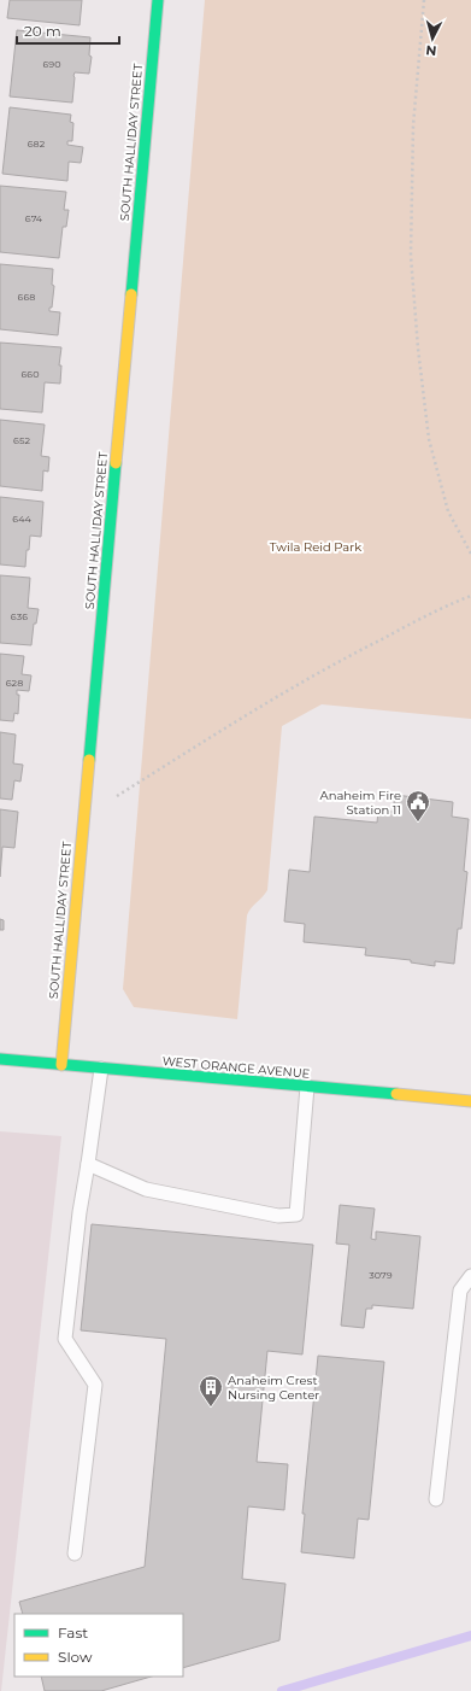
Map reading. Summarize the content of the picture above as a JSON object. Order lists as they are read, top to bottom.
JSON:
{
  "streets": {
    "street": ["SOUTH HALLIDAY STREET", "WEST ORANGE AVENUE"]
  },
  "crossings": [
    ["SOUTH HALLIDAY STREET", "WEST ORANGE AVENUE"]
  ],
  "parks": ["Twila Reid Park"],
  "places": {
    "public building": ["Anaheim Fire Station 11"],
    "building": ["Anaheim Crest Nursing Center"]
  },
  "house_numbers": [
    "690",
    "682",
    "674",
    "668",
    "660",
    "652",
    "644",
    "636",
    "628",
    "3079"
  ],
  "legend": ["Fast", "Slow"],
  "scale_bar": "20 m",
  "north": "bottom"
}
